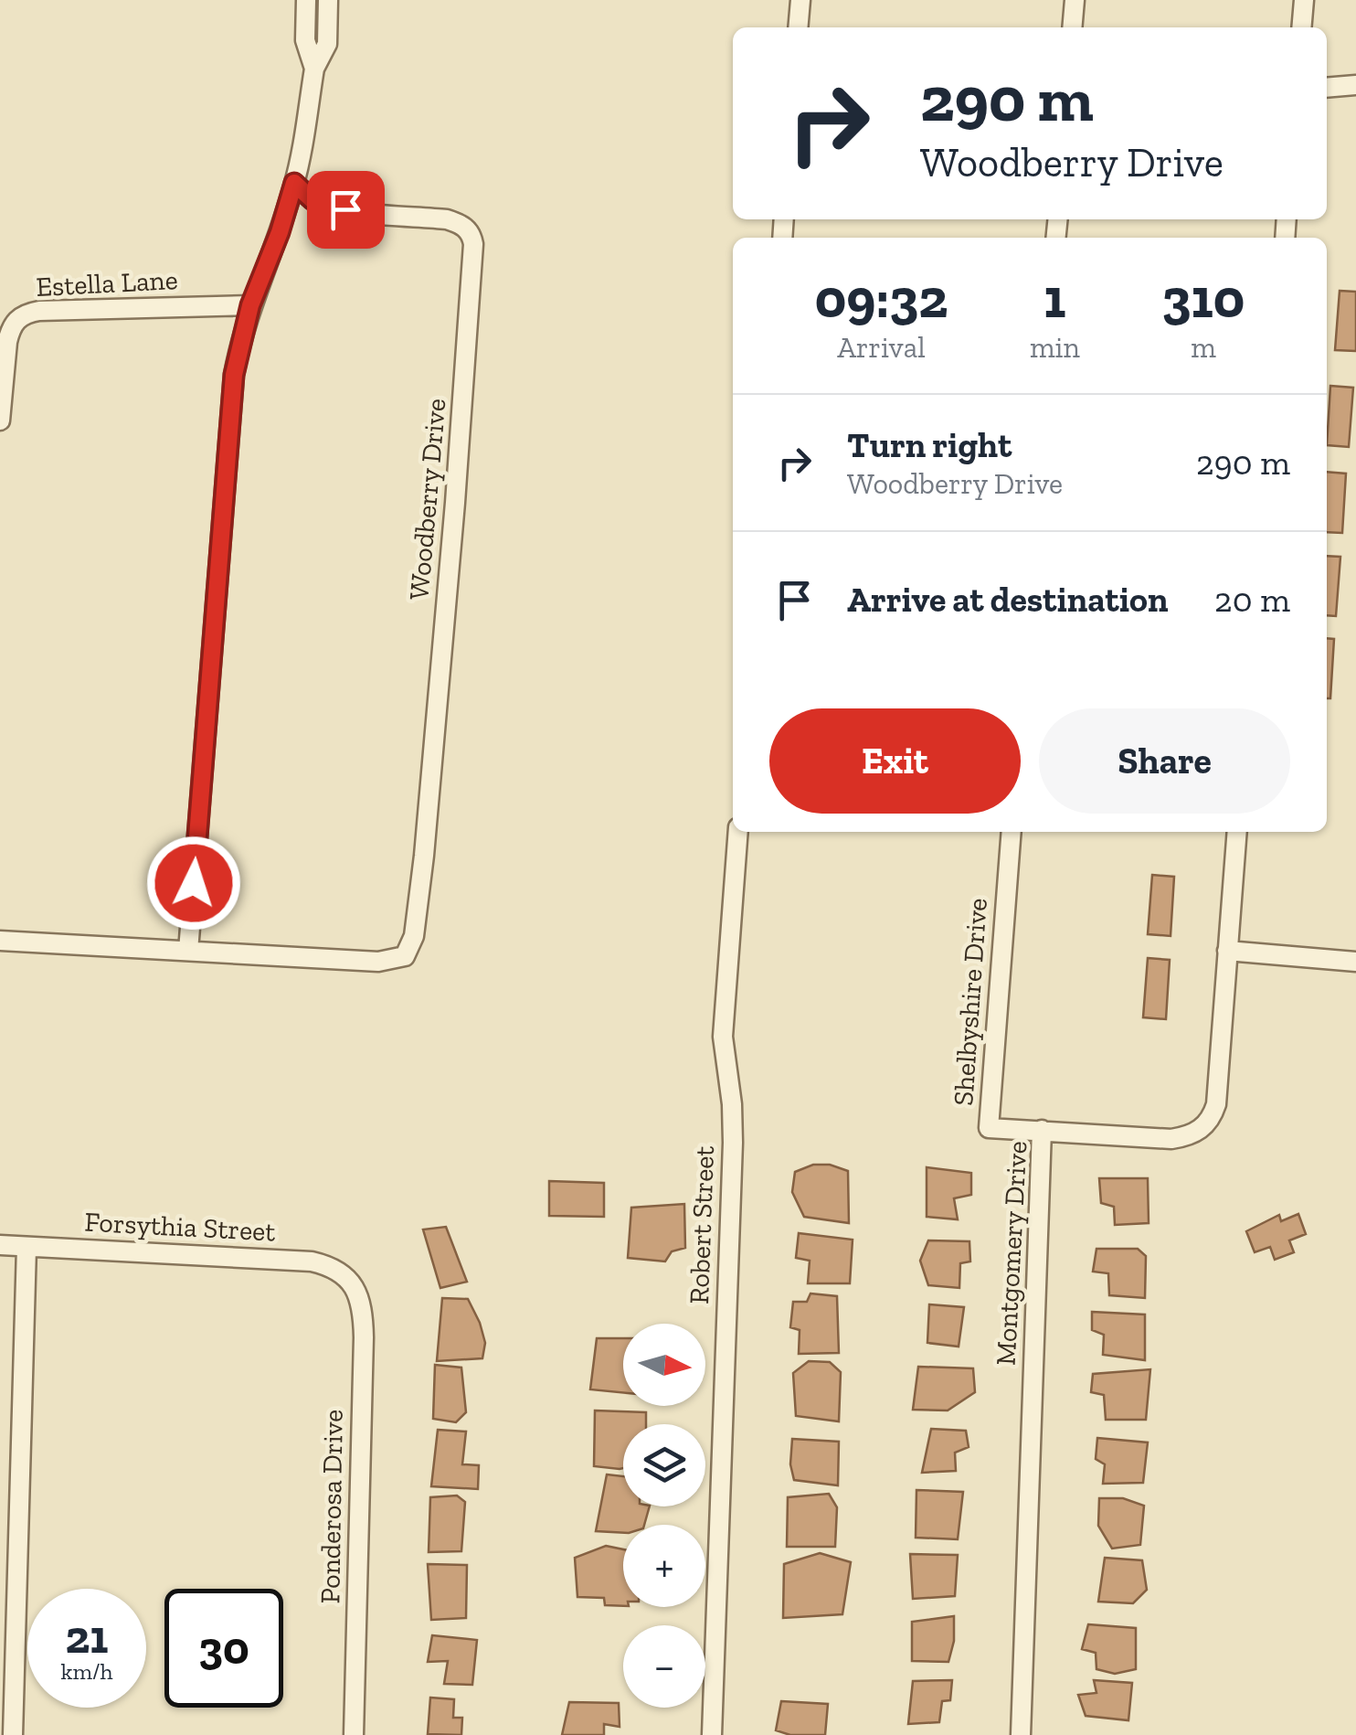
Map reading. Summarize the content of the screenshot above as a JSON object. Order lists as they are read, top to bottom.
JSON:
{
  "streets": {
    "street": [
      "Estella Lane",
      "Woodberry Drive",
      "Shelbyshire Drive",
      "Robert Street",
      "Forsythia Street",
      "Montgomery Drive",
      "Ponderosa Drive"
    ]
  },
  "crossings": [
    ["Shelbyshire Drive", "Montgomery Drive"],
    ["Forsythia Street", "Ponderosa Drive"]
  ],
  "north": "right",
  "page": {
    "turn": ["290 m", "Woodberry Drive"],
    "eta": [
      "09:32",
      "Arrival",
      "1",
      "min",
      "310",
      "m"
    ],
    "list": [
      {
        "name": "Turn right",
        "note": "Woodberry Drive",
        "value": "290 m"
      },
      {
        "name": "Arrive at destination",
        "value": "20 m"
      }
    ],
    "buttons": ["Exit", "Share"],
    "map_buttons": ["+", "−"],
    "speed": "21 km/h",
    "limit": "30"
  }
}
